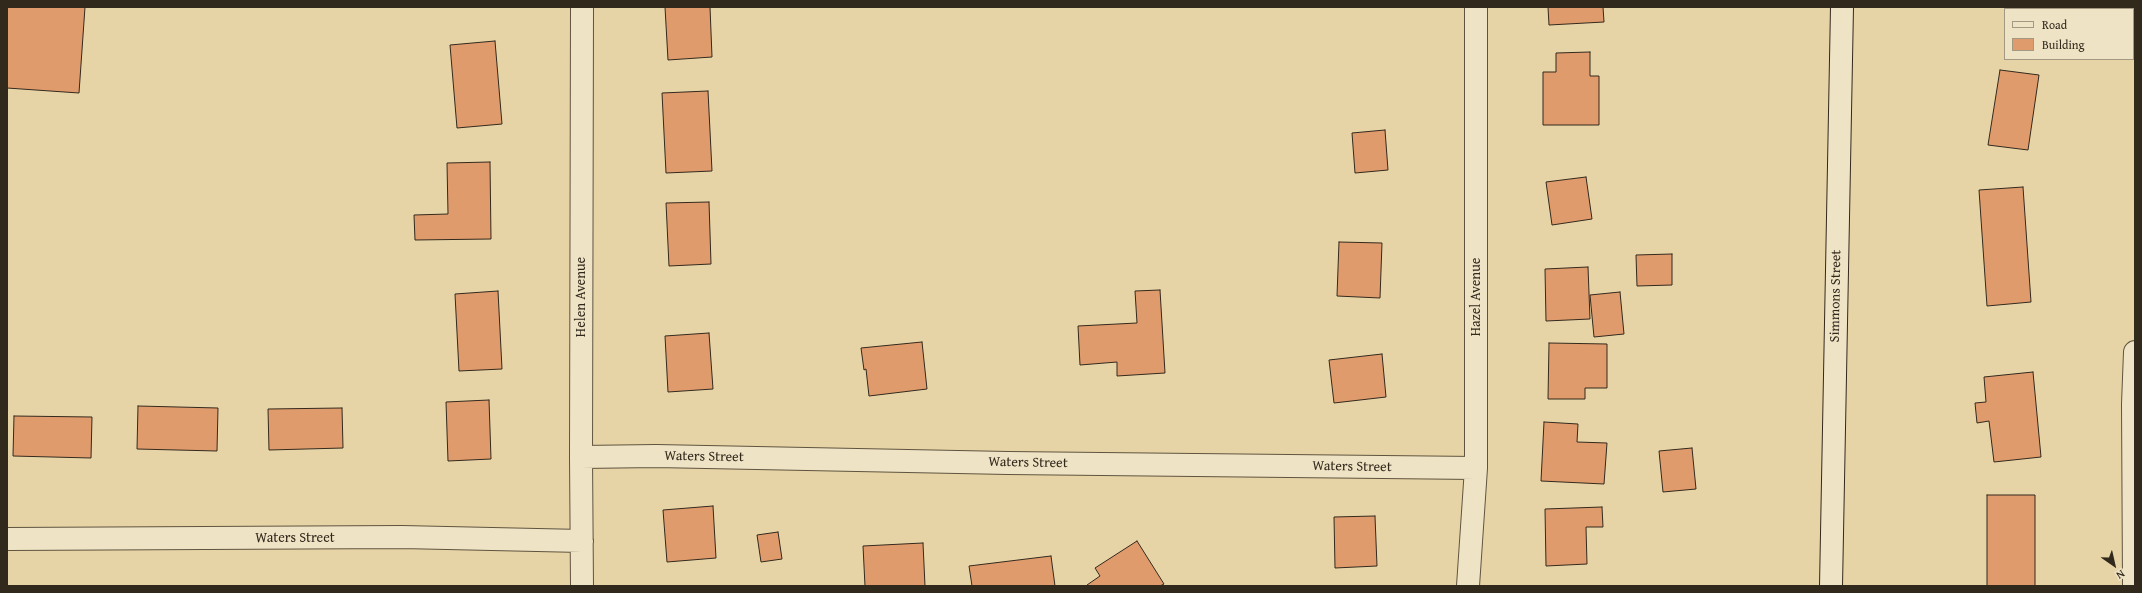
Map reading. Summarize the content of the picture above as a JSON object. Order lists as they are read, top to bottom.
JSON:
{
  "streets": {
    "street": [
      "Simmons Street",
      "Helen Avenue",
      "Hazel Avenue",
      "Waters Street"
    ]
  },
  "crossings": [
    ["Helen Avenue", "Waters Street"],
    ["Hazel Avenue", "Waters Street"]
  ],
  "legend": ["Road", "Building"],
  "north": "bottom right"
}
